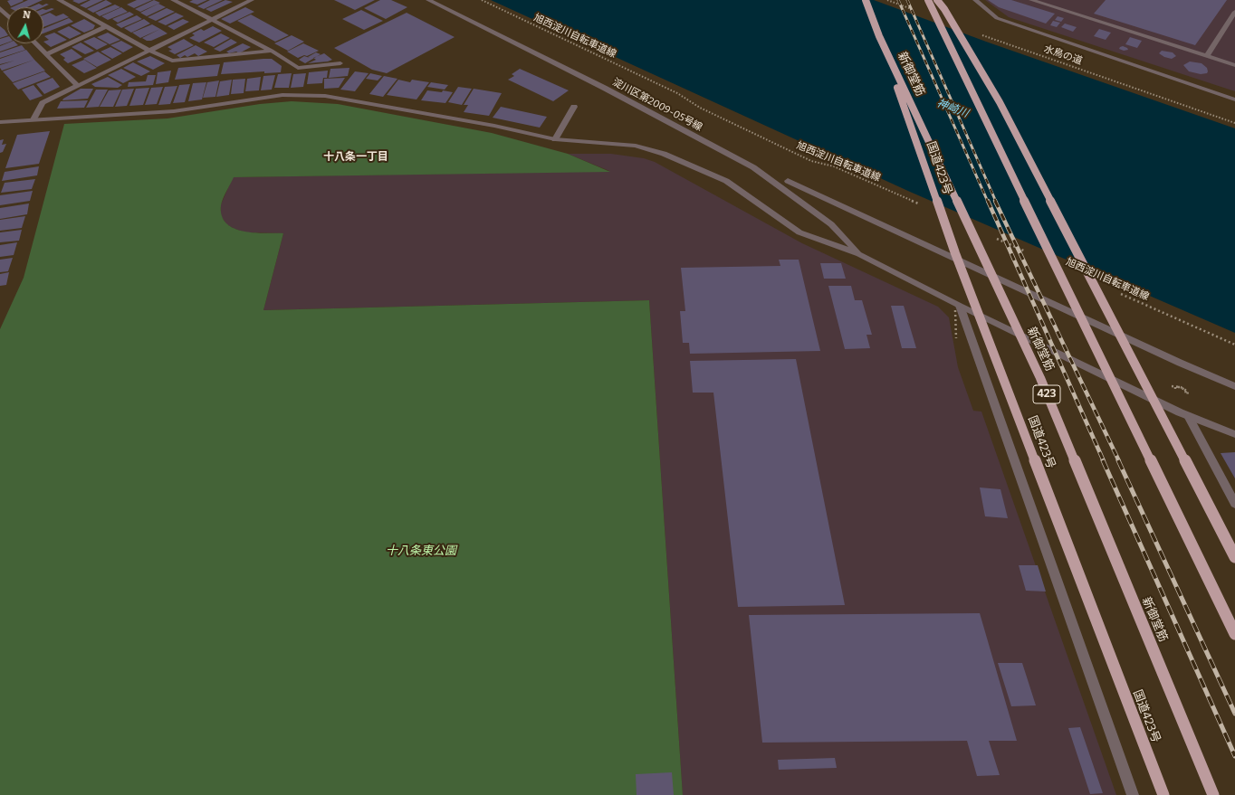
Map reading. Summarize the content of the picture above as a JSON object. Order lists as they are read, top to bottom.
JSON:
{
  "streets": {
    "highway": ["新御堂筋", "国道423号", "423"],
    "street": ["淀川区第2009-05号線"],
    "path": ["旭西淀川自転車道線", "水鳥の道"]
  },
  "crossings": [
    ["新御堂筋", "国道423号"]
  ],
  "districts": ["十八条一丁目"],
  "water": ["神崎川"],
  "parks": ["十八条東公園"],
  "north": "top"
}
